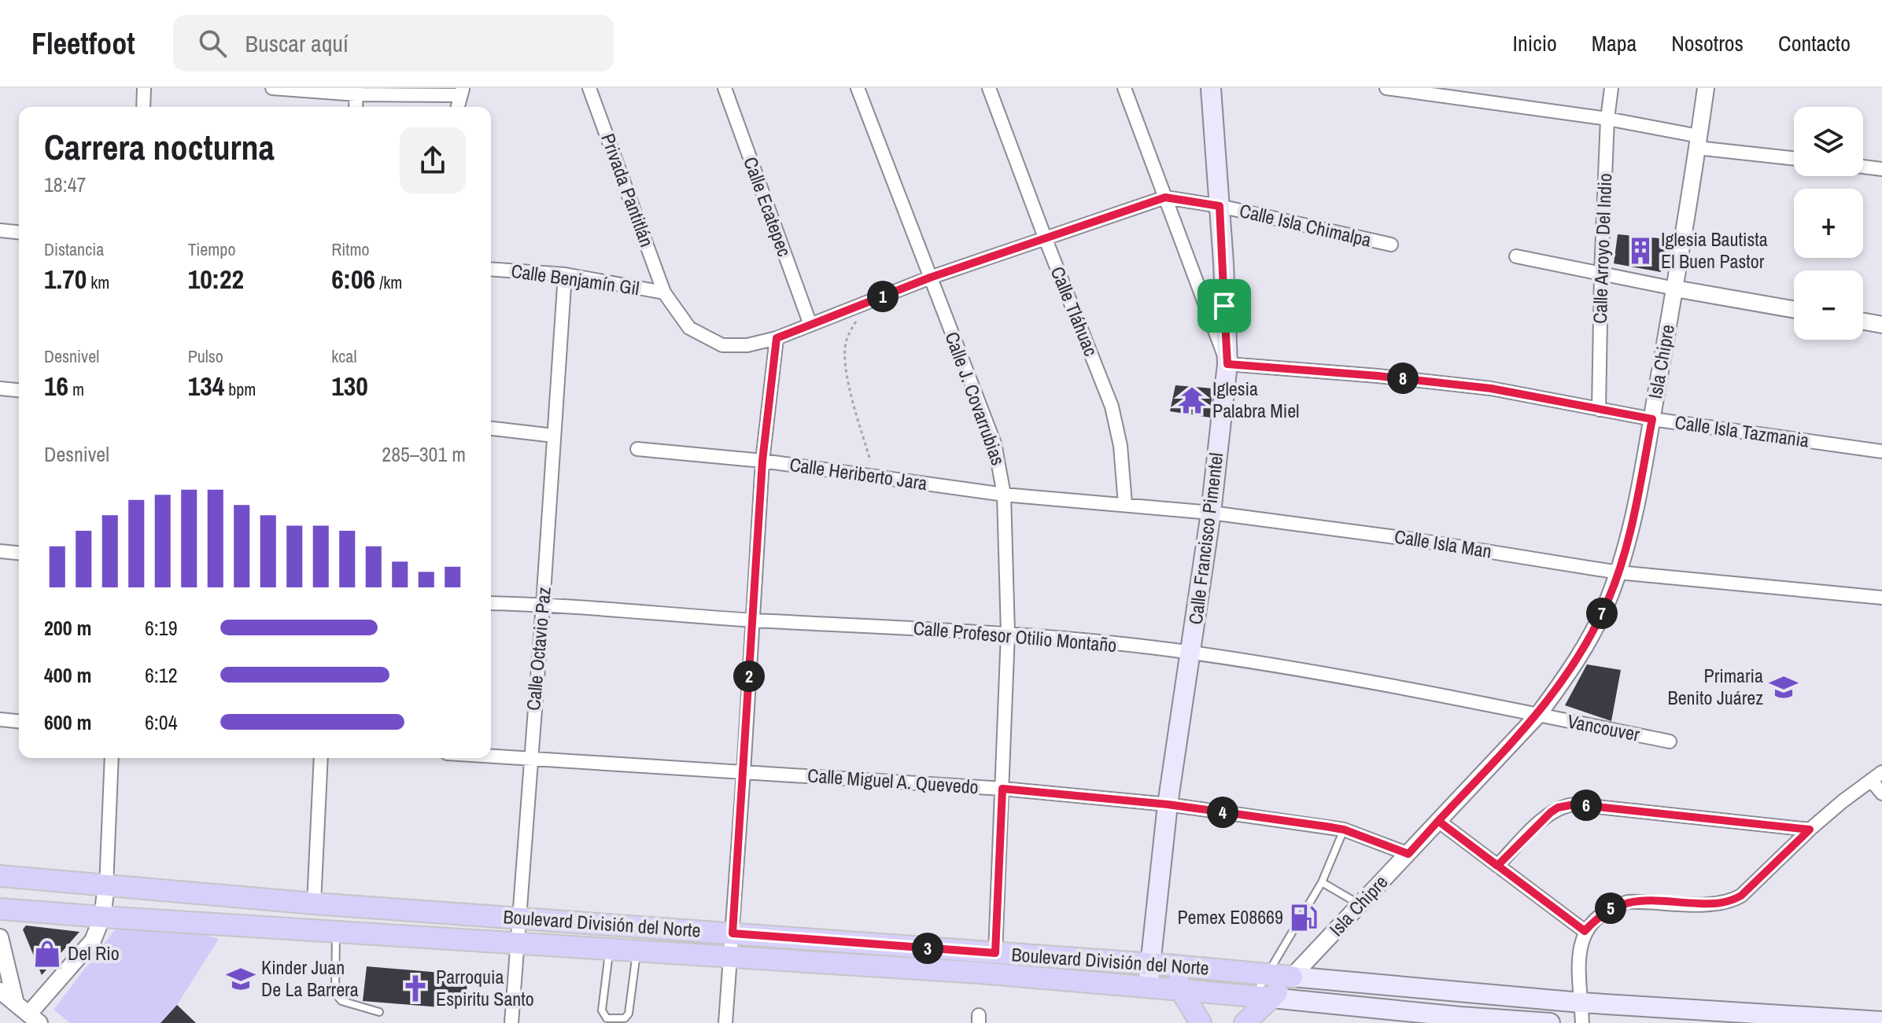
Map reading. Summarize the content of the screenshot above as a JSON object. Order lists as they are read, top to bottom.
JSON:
{
  "streets": {
    "main road": ["Isla Chipre", "Calle Francisco Pimentel", "Boulevard División del Norte"],
    "street": [
      "Privada Pantitlán",
      "Calle Ecatepec",
      "Calle Isla Chimalpa",
      "Calle Arroyo Del Indio",
      "Calle Benjamín Gil",
      "Calle Tláhuac",
      "Calle J. Covarrubias",
      "Calle Isla Tazmania",
      "Calle Heriberto Jara",
      "Calle Isla Man",
      "Calle Profesor Otilio Montaño",
      "Calle Octavio Paz",
      "Vancouver",
      "Calle Miguel A. Quevedo"
    ]
  },
  "crossings": [
    ["Privada Pantitlán", "Calle Isla Chimalpa"],
    ["Privada Pantitlán", "Calle Benjamín Gil"],
    ["Calle Ecatepec", "Calle Isla Chimalpa"],
    ["Calle Isla Chimalpa", "Calle Benjamín Gil"],
    ["Calle Isla Chimalpa", "Calle Tláhuac"],
    ["Calle Isla Chimalpa", "Calle J. Covarrubias"],
    ["Calle Isla Chimalpa", "Calle Francisco Pimentel"],
    ["Calle Arroyo Del Indio", "Calle Isla Tazmania"],
    ["Calle Benjamín Gil", "Calle Octavio Paz"],
    ["Calle Tláhuac", "Calle Isla Man"],
    ["Isla Chipre", "Calle Isla Tazmania"],
    ["Isla Chipre", "Calle Isla Man"],
    ["Isla Chipre", "Calle Profesor Otilio Montaño"],
    ["Isla Chipre", "Vancouver"],
    ["Isla Chipre", "Calle Miguel A. Quevedo"],
    ["Isla Chipre", "Boulevard División del Norte"],
    ["Calle J. Covarrubias", "Calle Heriberto Jara"],
    ["Calle J. Covarrubias", "Calle Isla Man"],
    ["Calle J. Covarrubias", "Calle Profesor Otilio Montaño"],
    ["Calle J. Covarrubias", "Calle Miguel A. Quevedo"],
    ["Calle J. Covarrubias", "Boulevard División del Norte"],
    ["Calle Isla Tazmania", "Calle Francisco Pimentel"],
    ["Calle Heriberto Jara", "Calle Isla Man"],
    ["Calle Francisco Pimentel", "Calle Isla Man"],
    ["Calle Francisco Pimentel", "Calle Profesor Otilio Montaño"],
    ["Calle Francisco Pimentel", "Calle Miguel A. Quevedo"],
    ["Calle Francisco Pimentel", "Boulevard División del Norte"],
    ["Calle Profesor Otilio Montaño", "Calle Octavio Paz"],
    ["Calle Profesor Otilio Montaño", "Vancouver"],
    ["Calle Octavio Paz", "Calle Miguel A. Quevedo"],
    ["Calle Octavio Paz", "Boulevard División del Norte"]
  ],
  "places": {
    "building": ["Iglesia Bautista El Buen Pastor"],
    "temple": ["Iglesia Palabra Miel"],
    "school or university": ["Primaria Benito Juárez", "Kinder Juan De La Barrera"],
    "fuel station": ["Pemex E08669"],
    "shop": ["Del Rio"],
    "church": ["Parroquia Espiritu Santo"]
  },
  "page": {
    "header": "Fleetfoot",
    "search": "Buscar aquí",
    "nav": [
      "Inicio",
      "Mapa",
      "Nosotros",
      "Contacto"
    ],
    "map_buttons": ["+", "−"],
    "heading": ["Carrera nocturna", "18:47"],
    "stats": [
      ["Distancia", "1.70 km"],
      ["Tiempo", "10:22"],
      ["Ritmo", "6:06 /km"],
      ["Desnivel", "16 m"],
      ["Pulso", "134 bpm"],
      ["kcal", "130"]
    ],
    "pins": [
      "1",
      "8",
      "7",
      "2",
      "6",
      "4",
      "5",
      "3"
    ],
    "chart": ["Desnivel", "285–301 m"],
    "list": [
      {
        "name": "200 m",
        "note": "6:19"
      },
      {
        "name": "400 m",
        "note": "6:12"
      },
      {
        "name": "600 m",
        "note": "6:04"
      }
    ]
  }
}
